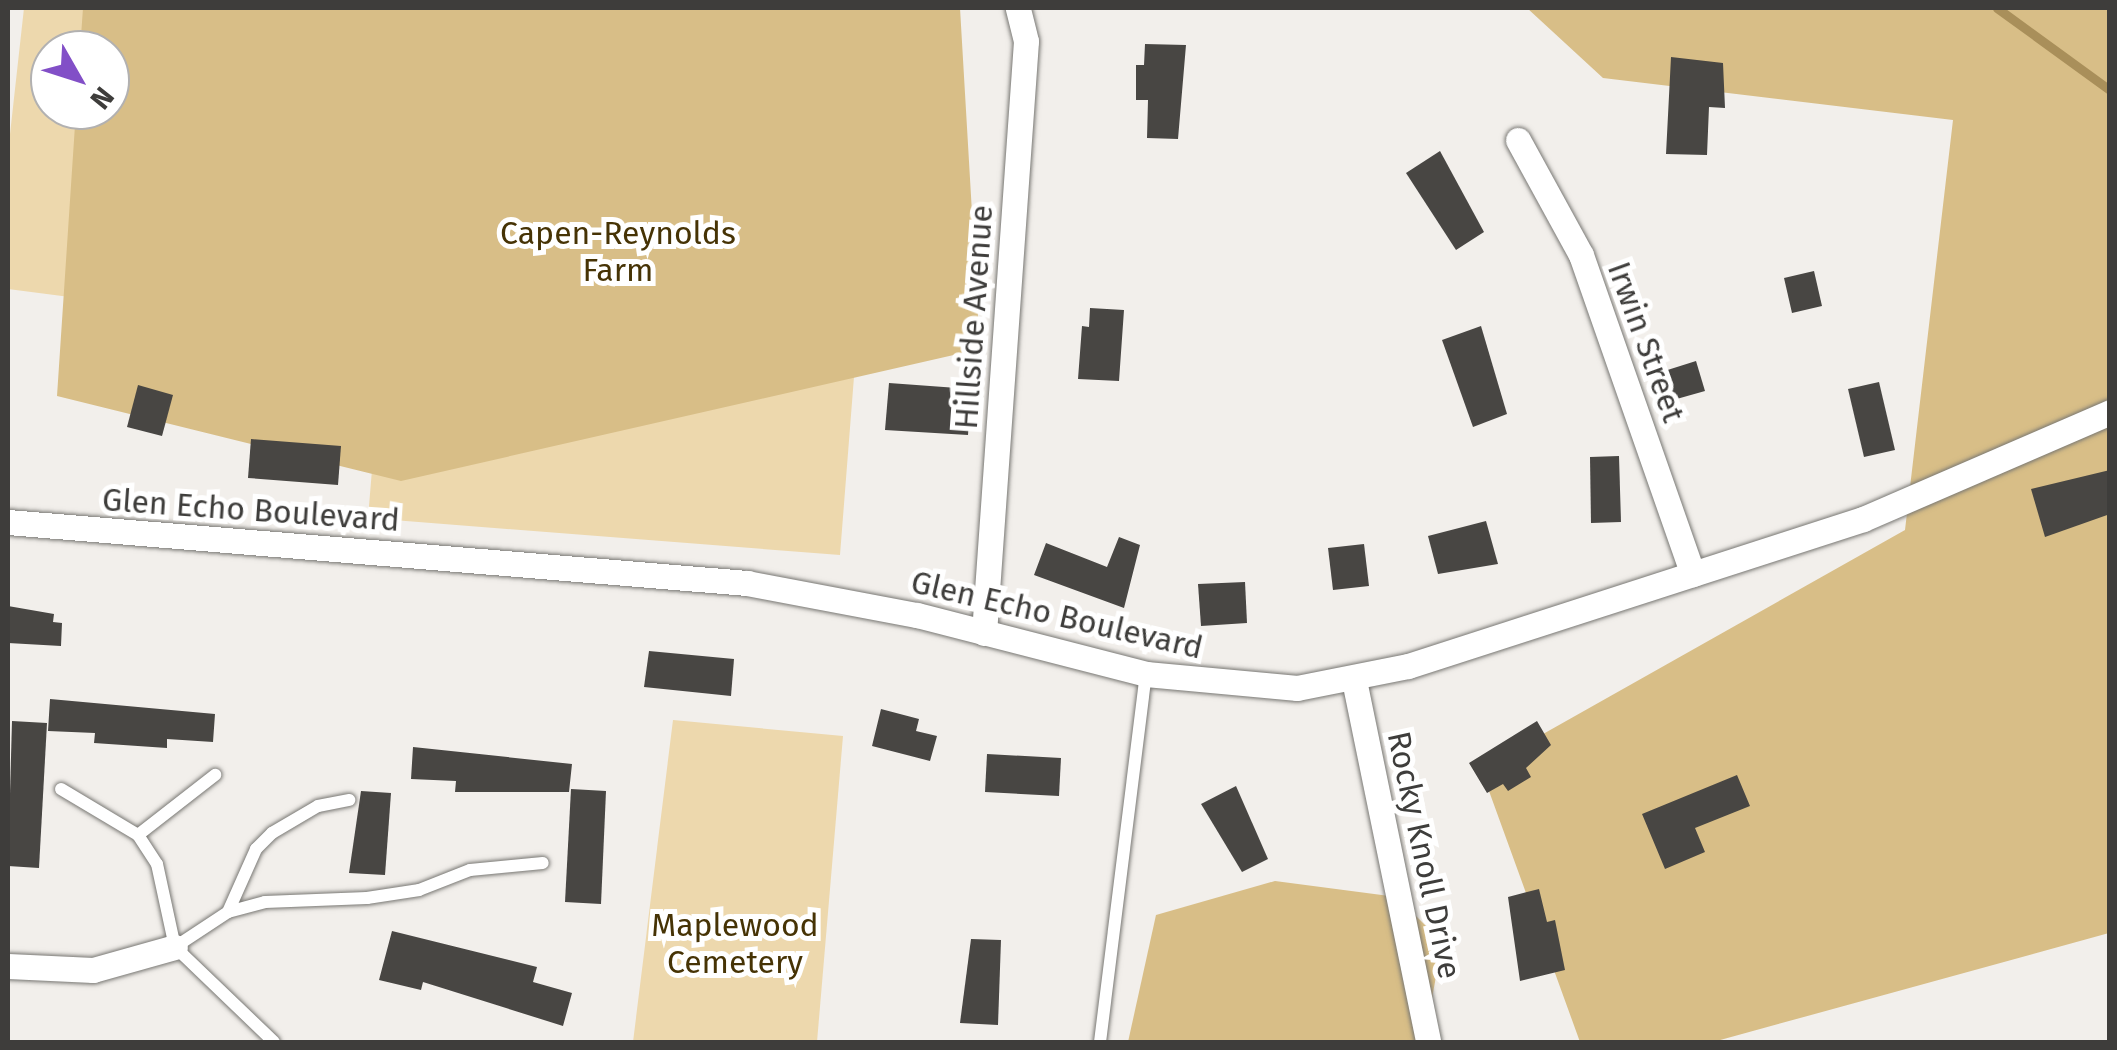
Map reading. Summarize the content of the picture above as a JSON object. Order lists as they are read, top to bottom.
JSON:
{
  "streets": {
    "street": [
      "Hillside Avenue",
      "Irwin Street",
      "Glen Echo Boulevard",
      "Rocky Knoll Drive"
    ]
  },
  "crossings": [
    ["Hillside Avenue", "Glen Echo Boulevard"],
    ["Irwin Street", "Glen Echo Boulevard"],
    ["Glen Echo Boulevard", "Rocky Knoll Drive"]
  ],
  "parks": ["Capen-Reynolds Farm", "Maplewood Cemetery"],
  "north": "bottom right"
}
